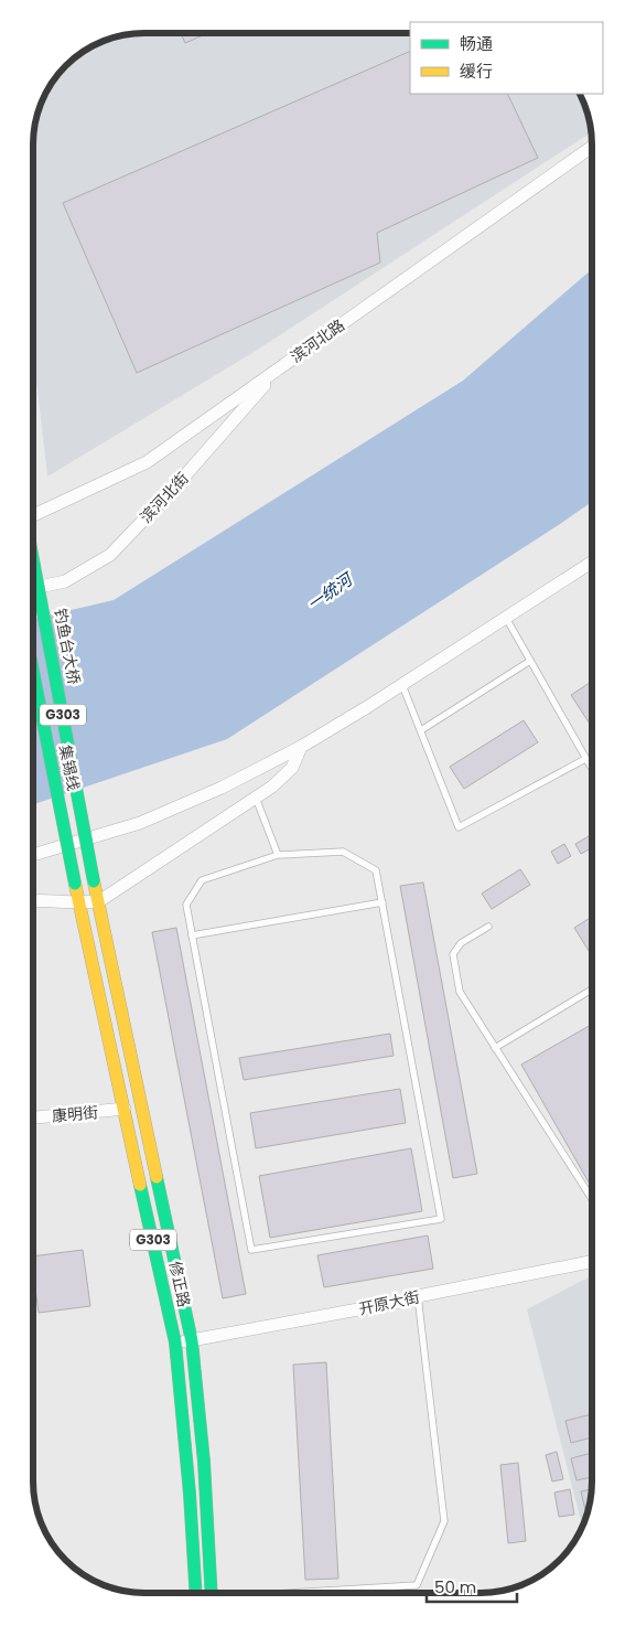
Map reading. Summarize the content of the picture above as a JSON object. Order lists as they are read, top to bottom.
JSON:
{
  "streets": {
    "highway": [
      "钓鱼台大桥",
      "G303",
      "集锡线",
      "修正路"
    ],
    "street": [
      "滨河北路",
      "滨河北街",
      "康明街",
      "开原大街"
    ]
  },
  "crossings": [
    ["滨河北路", "滨河北街"],
    ["钓鱼台大桥", "修正路"],
    ["集锡线", "修正路"],
    ["康明街", "修正路"],
    ["修正路", "开原大街"]
  ],
  "water": ["一统河"],
  "legend": ["畅通", "缓行"],
  "scale_bar": "50 m"
}
